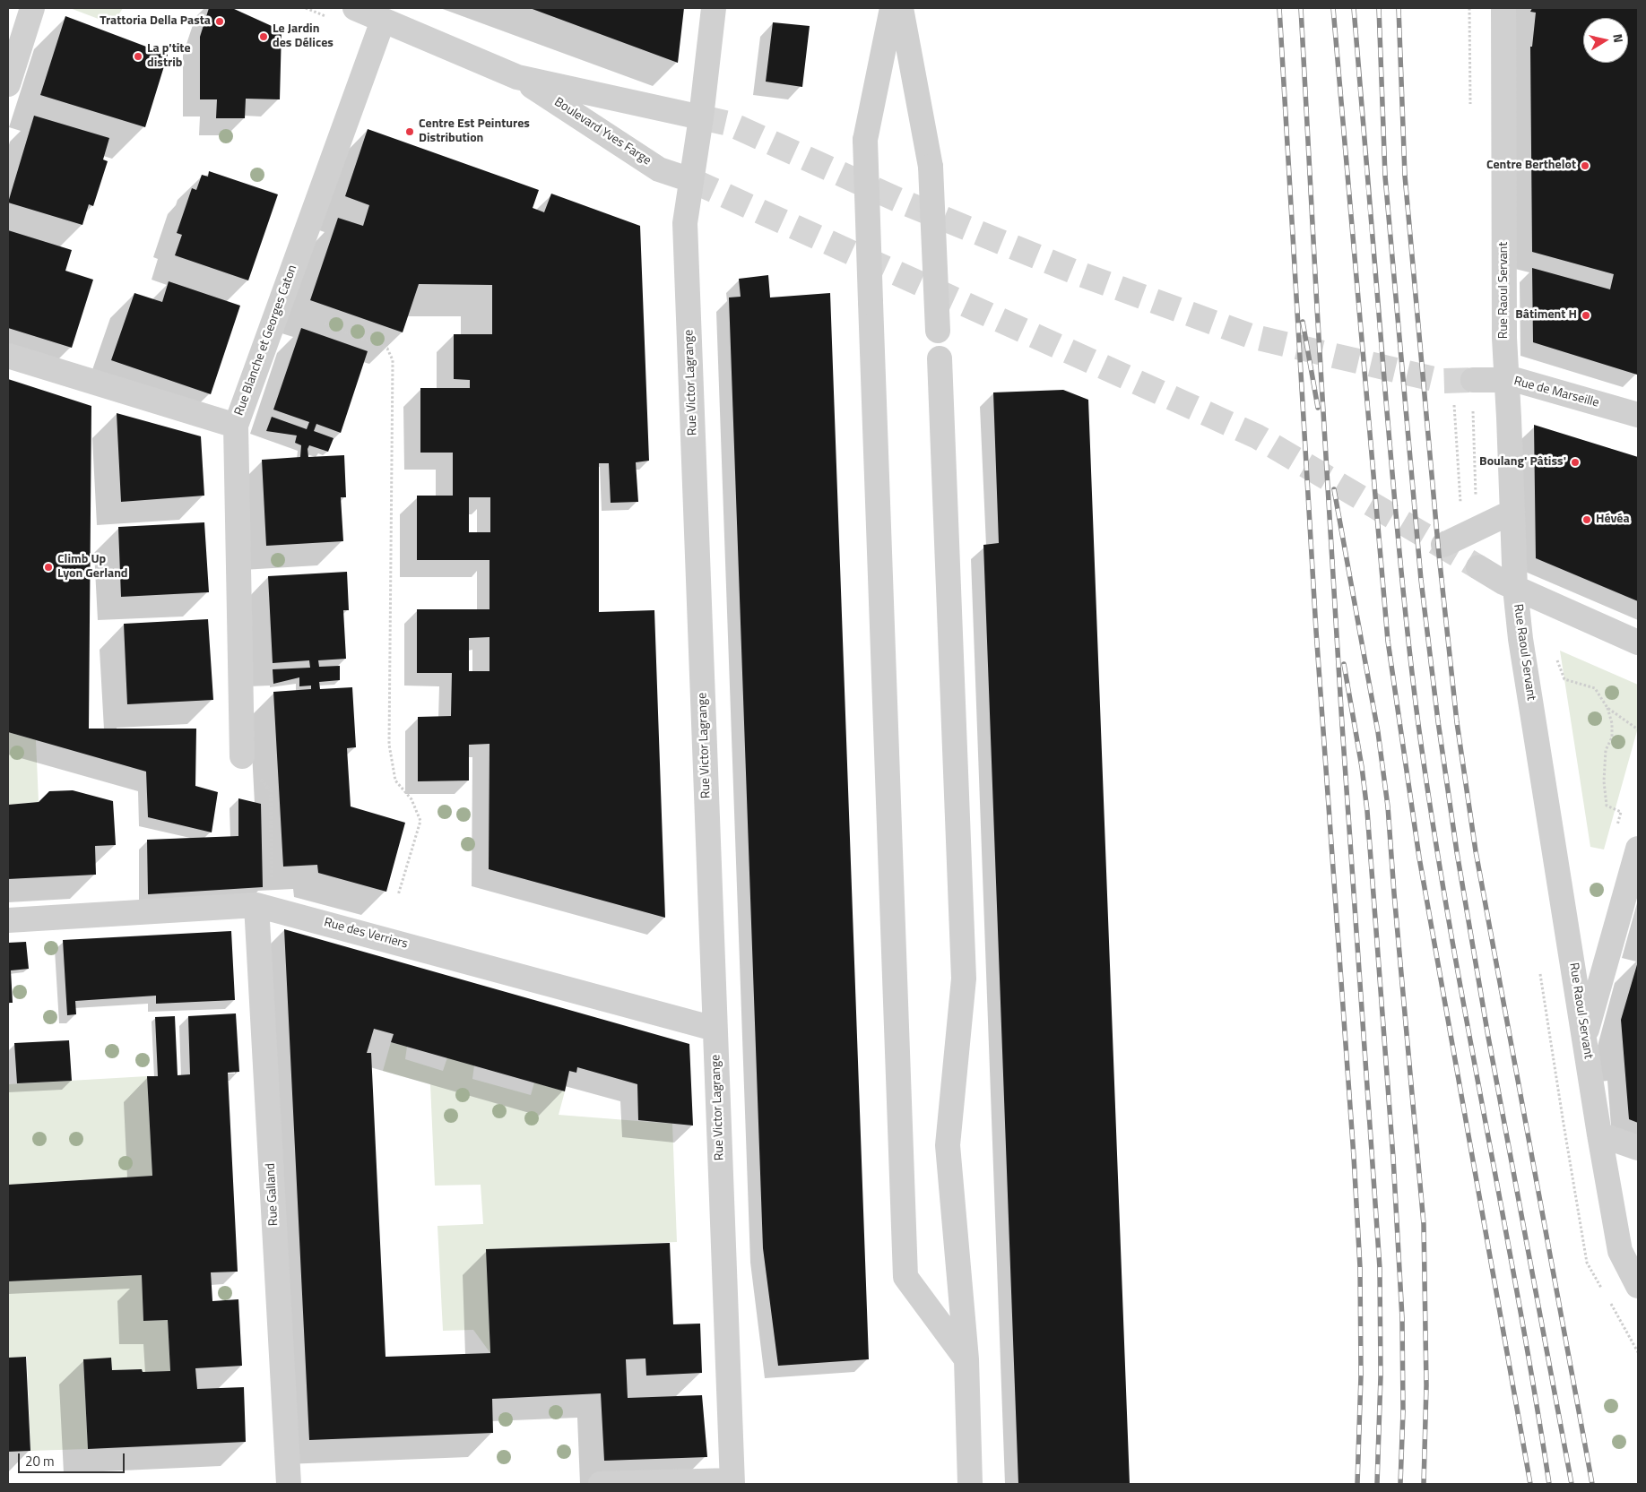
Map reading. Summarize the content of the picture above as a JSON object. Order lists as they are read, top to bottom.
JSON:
{
  "streets": {
    "street": [
      "Boulevard Yves Farge",
      "Rue Raoul Servant",
      "Rue Blanche et Georges Caton",
      "Rue Victor Lagrange",
      "Rue de Marseille",
      "Rue des Verriers",
      "Rue Galland"
    ]
  },
  "crossings": [
    ["Boulevard Yves Farge", "Rue Blanche et Georges Caton"],
    ["Boulevard Yves Farge", "Rue Victor Lagrange"],
    ["Rue Raoul Servant", "Rue de Marseille"],
    ["Rue Victor Lagrange", "Rue des Verriers"],
    ["Rue des Verriers", "Rue Galland"]
  ],
  "places": [
    "Trattoria Della Pasta",
    "Le Jardin des Délices",
    "La p'tite distrib",
    "Centre Est Peintures Distribution",
    "Centre Berthelot",
    "Bâtiment H",
    "Boulang' Pâtiss'",
    "Hévéa",
    "Climb Up Lyon Gerland"
  ],
  "scale_bar": "20 m",
  "north": "right"
}
